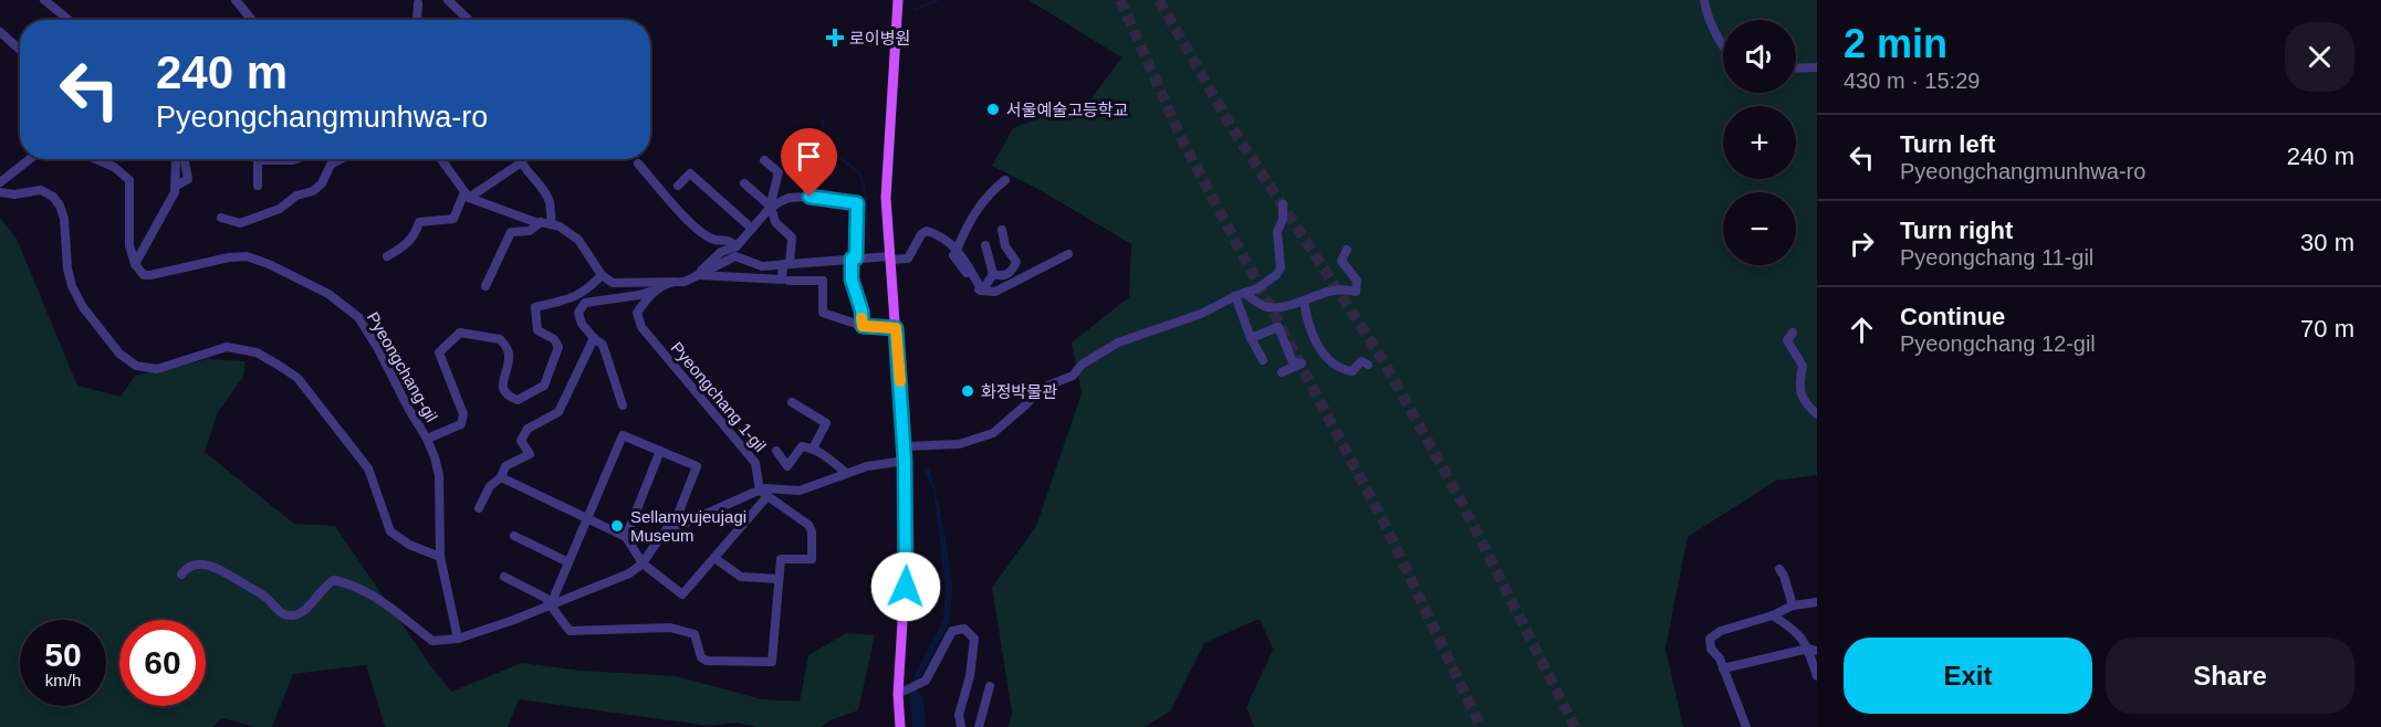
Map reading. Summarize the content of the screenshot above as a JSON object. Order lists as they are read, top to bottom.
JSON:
{
  "streets": {
    "street": ["Pyeongchang-gil", "Pyeongchang 1-gil"]
  },
  "places": {
    "health": ["로이병원"],
    "other": ["서울예술고등학교", "화정박물관", "Sellamyujeujagi Museum"]
  },
  "page": {
    "heading": ["2 min", "430 m · 15:29"],
    "map_buttons": ["+", "−"],
    "turn": ["240 m", "Pyeongchangmunhwa-ro"],
    "list": [
      {
        "name": "Turn left",
        "note": "Pyeongchangmunhwa-ro",
        "value": "240 m"
      },
      {
        "name": "Turn right",
        "note": "Pyeongchang 11-gil",
        "value": "30 m"
      },
      {
        "name": "Continue",
        "note": "Pyeongchang 12-gil",
        "value": "70 m"
      }
    ],
    "speed": "50 km/h",
    "limit": "60",
    "buttons": ["Exit", "Share"]
  }
}
